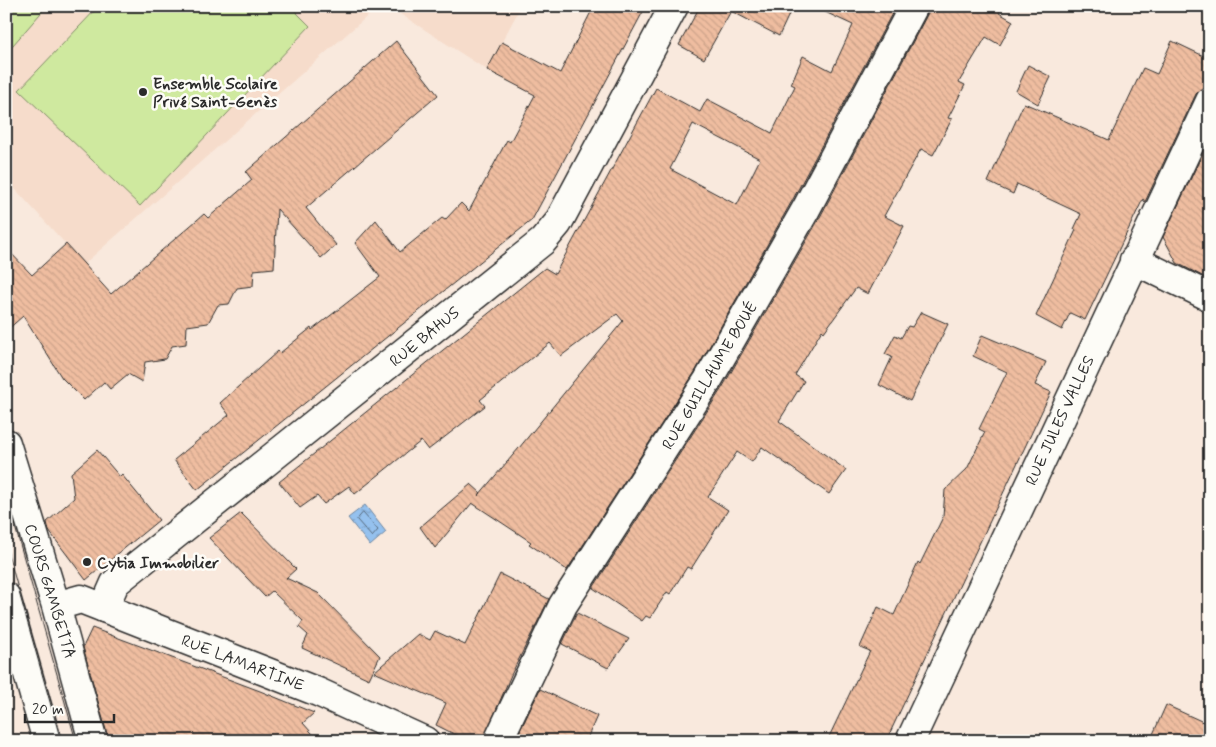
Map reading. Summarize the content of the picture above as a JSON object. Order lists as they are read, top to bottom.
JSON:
{
  "streets": {
    "street": [
      "RUE BAHUS",
      "RUE GUILLAUME BOUÉ",
      "RUE JULES VALLES",
      "COURS GAMBETTA",
      "RUE LAMARTINE"
    ]
  },
  "crossings": [
    ["RUE BAHUS", "RUE LAMARTINE"],
    ["COURS GAMBETTA", "RUE LAMARTINE"]
  ],
  "places": ["Ensemble Scolaire Privé Saint-Genès", "Cytia Immobilier"],
  "scale_bar": "20 m"
}
